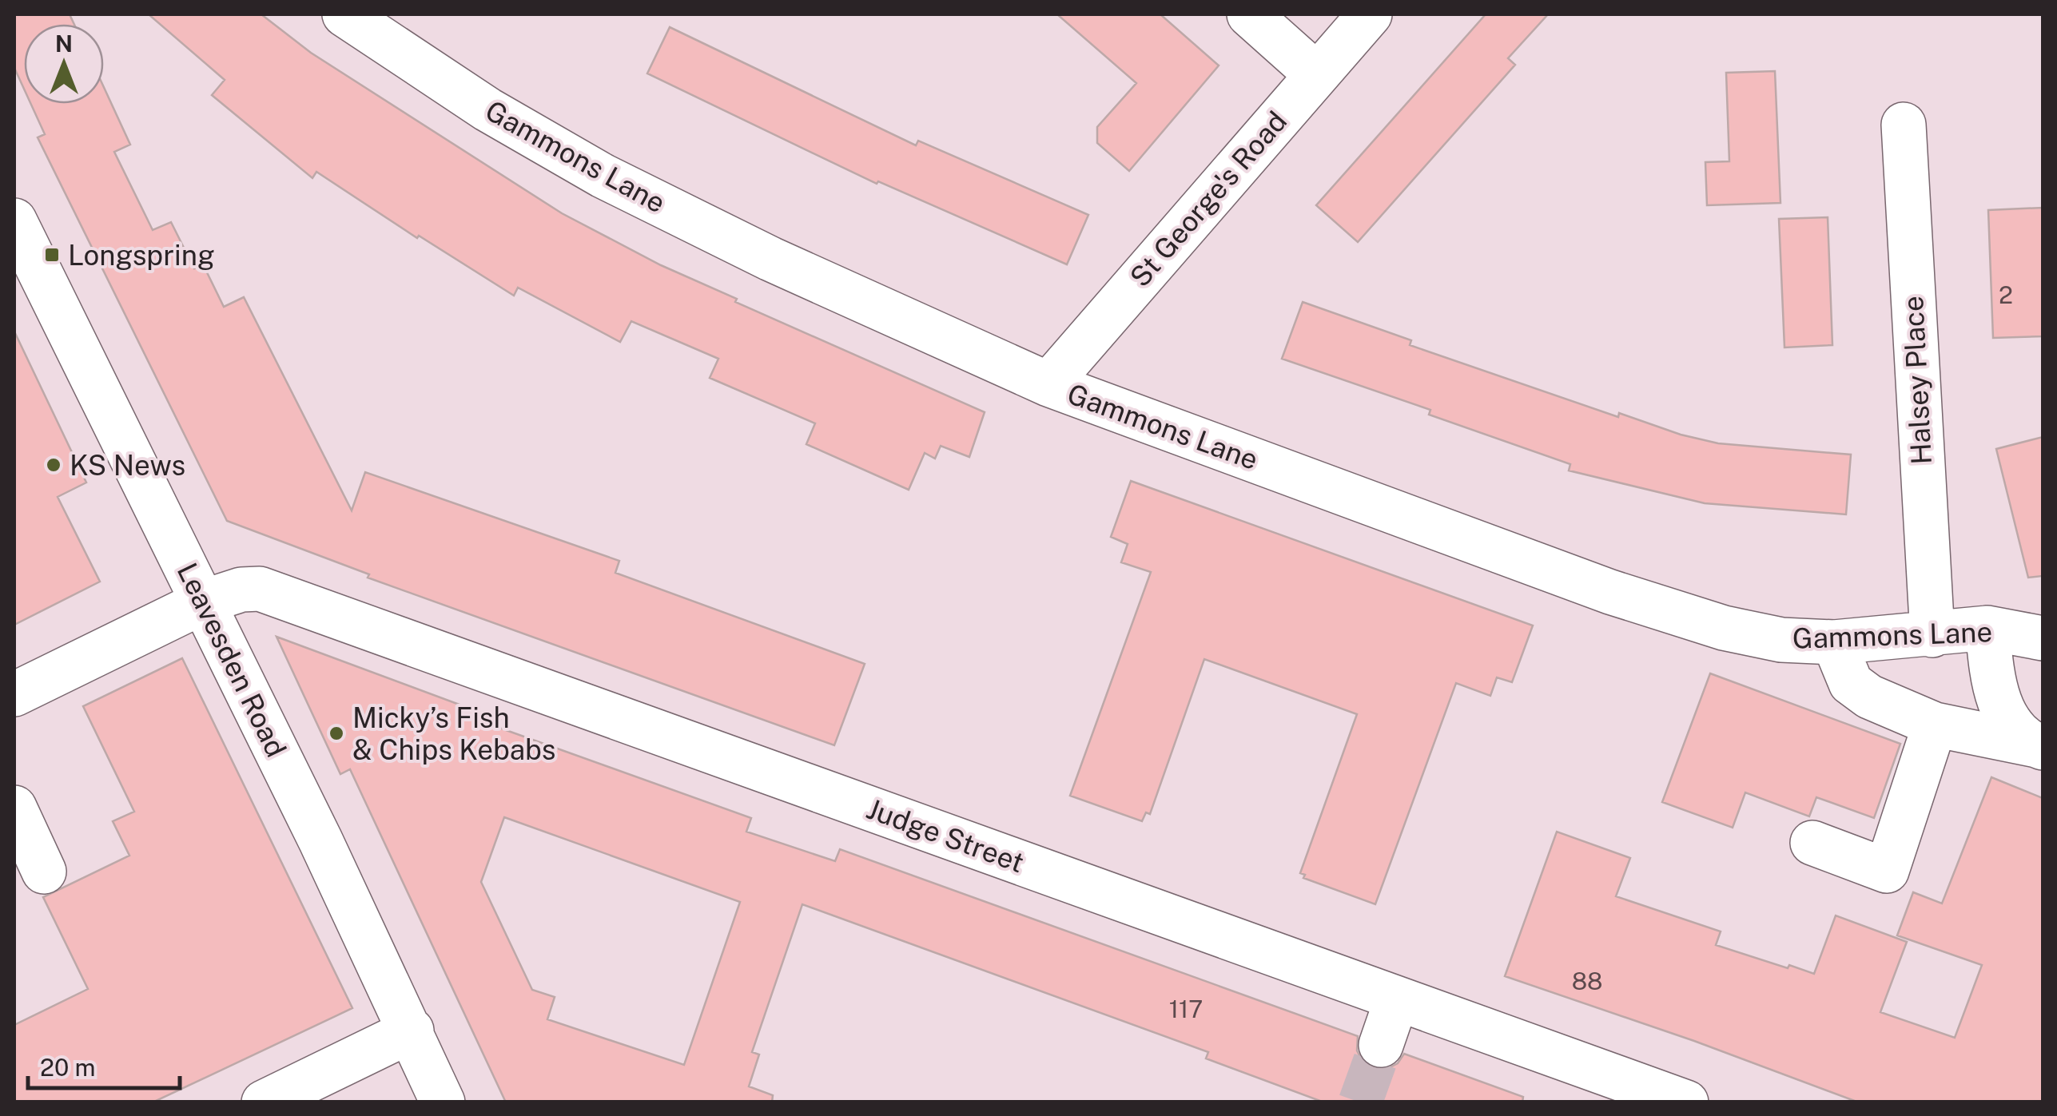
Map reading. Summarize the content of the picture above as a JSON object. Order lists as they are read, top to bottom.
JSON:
{
  "streets": {
    "street": [
      "Gammons Lane",
      "St George's Road",
      "Halsey Place",
      "Leavesden Road",
      "Judge Street"
    ]
  },
  "crossings": [
    ["Gammons Lane", "St George's Road"],
    ["Gammons Lane", "Halsey Place"],
    ["Leavesden Road", "Judge Street"]
  ],
  "places": {
    "transit": ["Longspring"],
    "other": ["KS News", "Micky’s Fish & Chips Kebabs"]
  },
  "house_numbers": ["2", "88", "117"],
  "scale_bar": "20 m",
  "north": "top"
}
